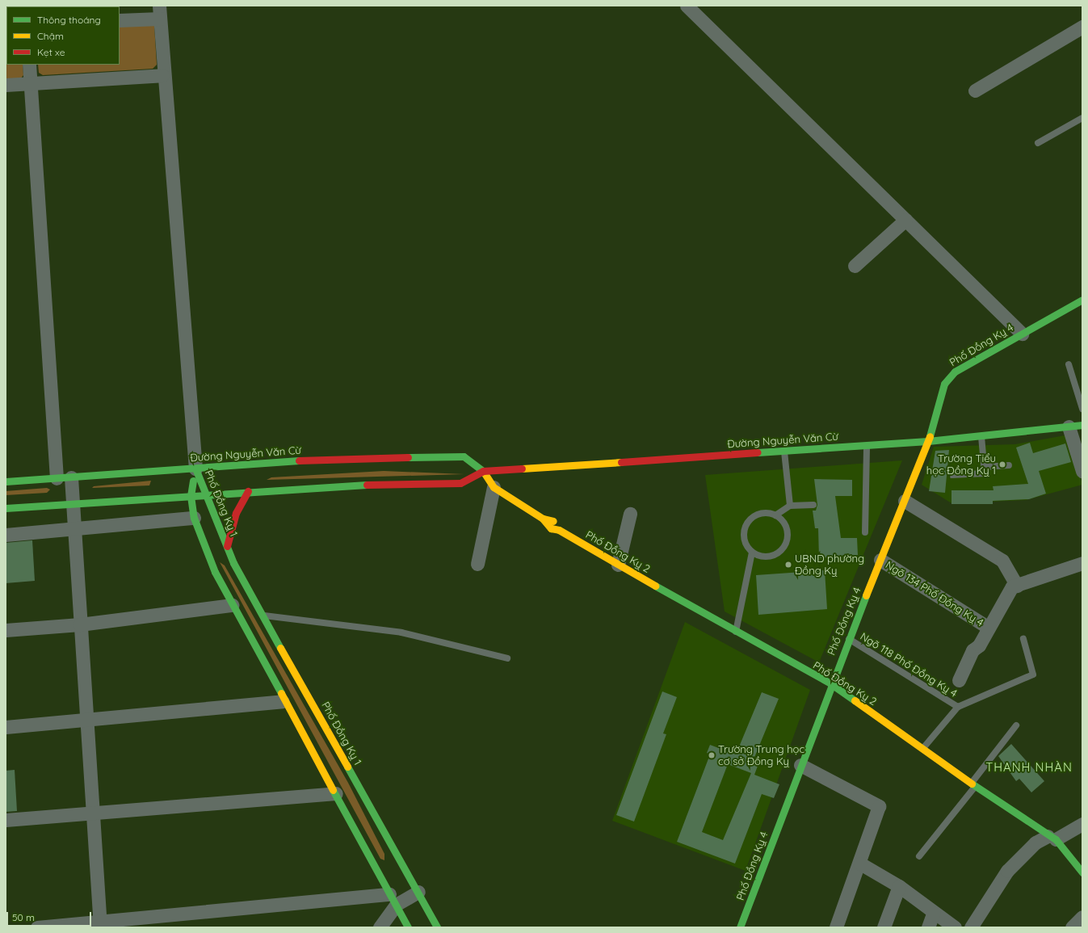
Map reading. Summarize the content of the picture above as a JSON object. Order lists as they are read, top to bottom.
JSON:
{
  "streets": {
    "main road": [
      "Phố Đồng Kỵ 4",
      "Đường Nguyễn Văn Cừ",
      "Phố Đồng Kỵ 1",
      "Phố Đồng Kỵ 2"
    ],
    "street": ["Ngõ 134 Phố Đồng Kỵ 4"],
    "lane": ["Ngõ 118 Phố Đồng Kỵ 4"]
  },
  "crossings": [
    ["Phố Đồng Kỵ 4", "Đường Nguyễn Văn Cừ"],
    ["Phố Đồng Kỵ 4", "Phố Đồng Kỵ 2"],
    ["Phố Đồng Kỵ 4", "Ngõ 134 Phố Đồng Kỵ 4"],
    ["Phố Đồng Kỵ 4", "Ngõ 118 Phố Đồng Kỵ 4"],
    ["Đường Nguyễn Văn Cừ", "Phố Đồng Kỵ 1"],
    ["Đường Nguyễn Văn Cừ", "Phố Đồng Kỵ 2"]
  ],
  "districts": ["THANH NHÀN"],
  "places": ["Trường Tiểu học Đồng Kỵ 1", "UBND phường Đồng Kỵ", "Trường Trung học cơ sở Đồng Kỵ"],
  "legend": ["Thông thoáng", "Chậm", "Kẹt xe"],
  "scale_bar": "50 m"
}
